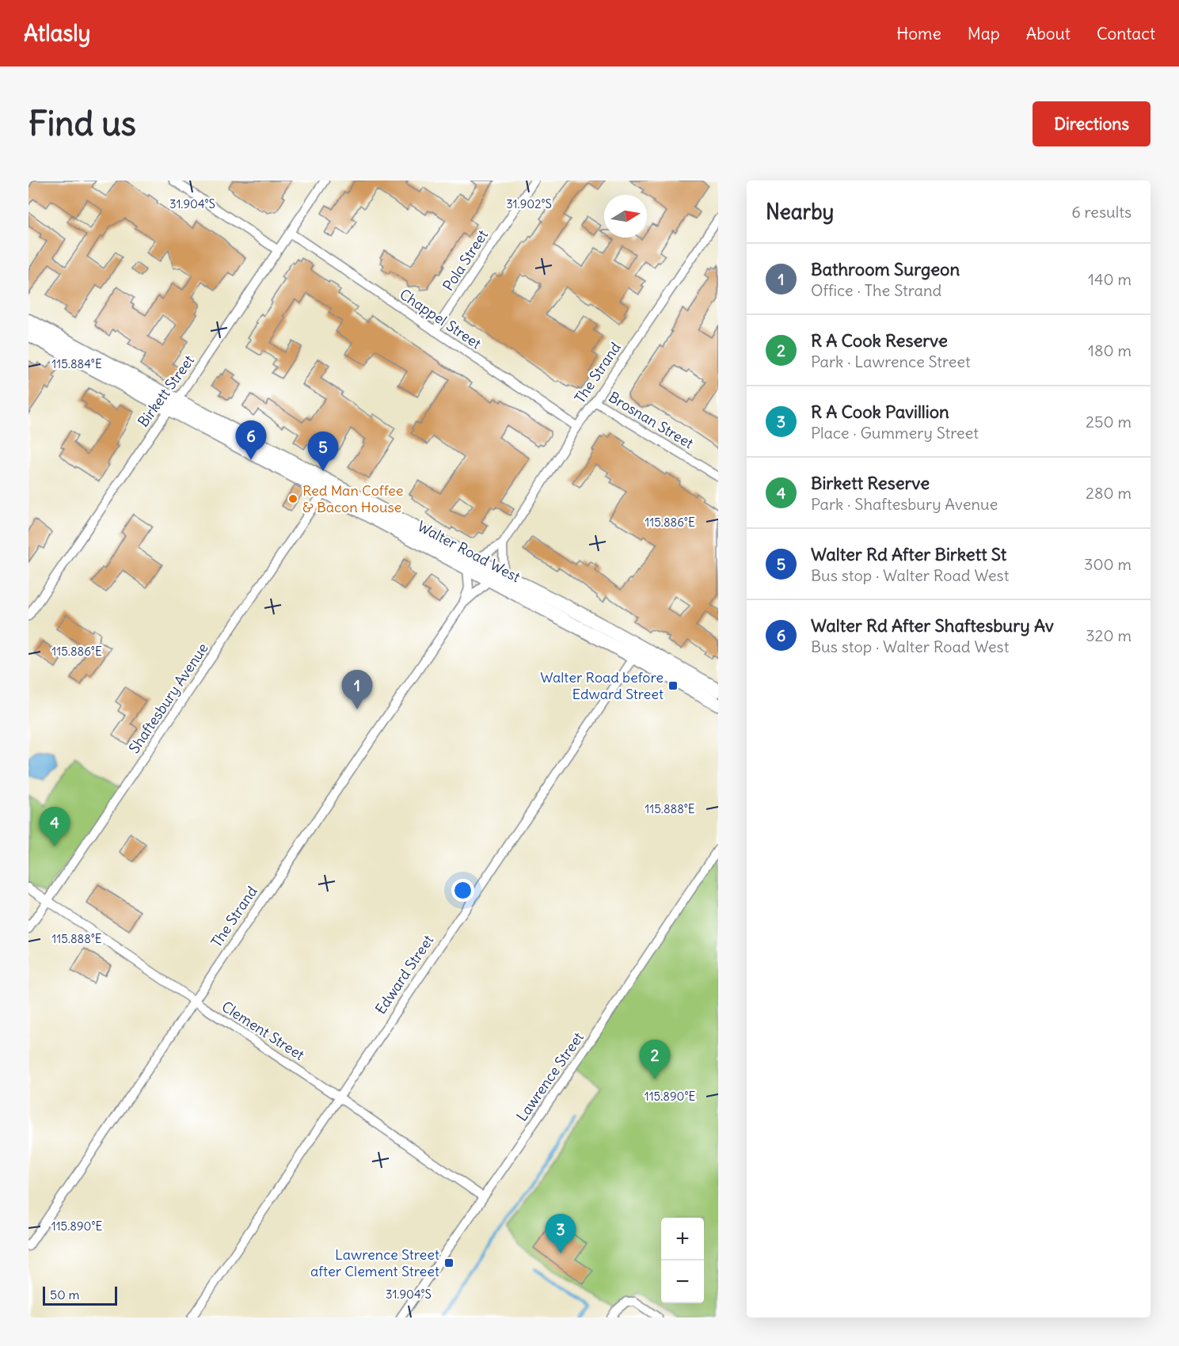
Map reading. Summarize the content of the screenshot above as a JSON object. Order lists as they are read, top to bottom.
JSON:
{
  "streets": {
    "main road": ["Walter Road West"],
    "street": [
      "Pola Street",
      "Chappel Street",
      "The Strand",
      "Birkett Street",
      "Brosnan Street",
      "Shaftesbury Avenue",
      "Edward Street",
      "Clement Street",
      "Lawrence Street"
    ]
  },
  "crossings": [
    ["Pola Street", "Chappel Street"],
    ["Chappel Street", "The Strand"],
    ["Chappel Street", "Birkett Street"],
    ["The Strand", "Brosnan Street"],
    ["The Strand", "Walter Road West"],
    ["The Strand", "Clement Street"],
    ["Birkett Street", "Walter Road West"],
    ["Walter Road West", "Shaftesbury Avenue"],
    ["Walter Road West", "Edward Street"],
    ["Shaftesbury Avenue", "Clement Street"],
    ["Edward Street", "Clement Street"],
    ["Clement Street", "Lawrence Street"]
  ],
  "places": {
    "other": ["Red Man Coffee & Bacon House"],
    "transit": ["Walter Road before Edward Street", "Lawrence Street after Clement Street"]
  },
  "scale_bar": "50 m",
  "north": "right",
  "page": {
    "header": "Atlasly",
    "nav": [
      "Home",
      "Map",
      "About",
      "Contact"
    ],
    "buttons": "Directions",
    "title": "Find us",
    "heading": ["Nearby", "6 results"],
    "list": [
      {
        "mark": "1",
        "name": "Bathroom Surgeon",
        "note": "Office · The Strand",
        "value": "140 m"
      },
      {
        "mark": "2",
        "name": "R A Cook Reserve",
        "note": "Park · Lawrence Street",
        "value": "180 m"
      },
      {
        "mark": "3",
        "name": "R A Cook Pavillion",
        "note": "Place · Gummery Street",
        "value": "250 m"
      },
      {
        "mark": "4",
        "name": "Birkett Reserve",
        "note": "Park · Shaftesbury Avenue",
        "value": "280 m"
      },
      {
        "mark": "5",
        "name": "Walter Rd After Birkett St",
        "note": "Bus stop · Walter Road West",
        "value": "300 m"
      },
      {
        "mark": "6",
        "name": "Walter Rd After Shaftesbury Av",
        "note": "Bus stop · Walter Road West",
        "value": "320 m"
      }
    ],
    "pins": [
      "6",
      "5",
      "1",
      "4",
      "2",
      "3"
    ],
    "map_buttons": ["+", "−"],
    "scale": "50 m"
  },
  "coordinates": [
    "31.904°S",
    "31.902°S",
    "115.884°E",
    "115.886°E",
    "115.888°E",
    "115.890°E"
  ]
}
